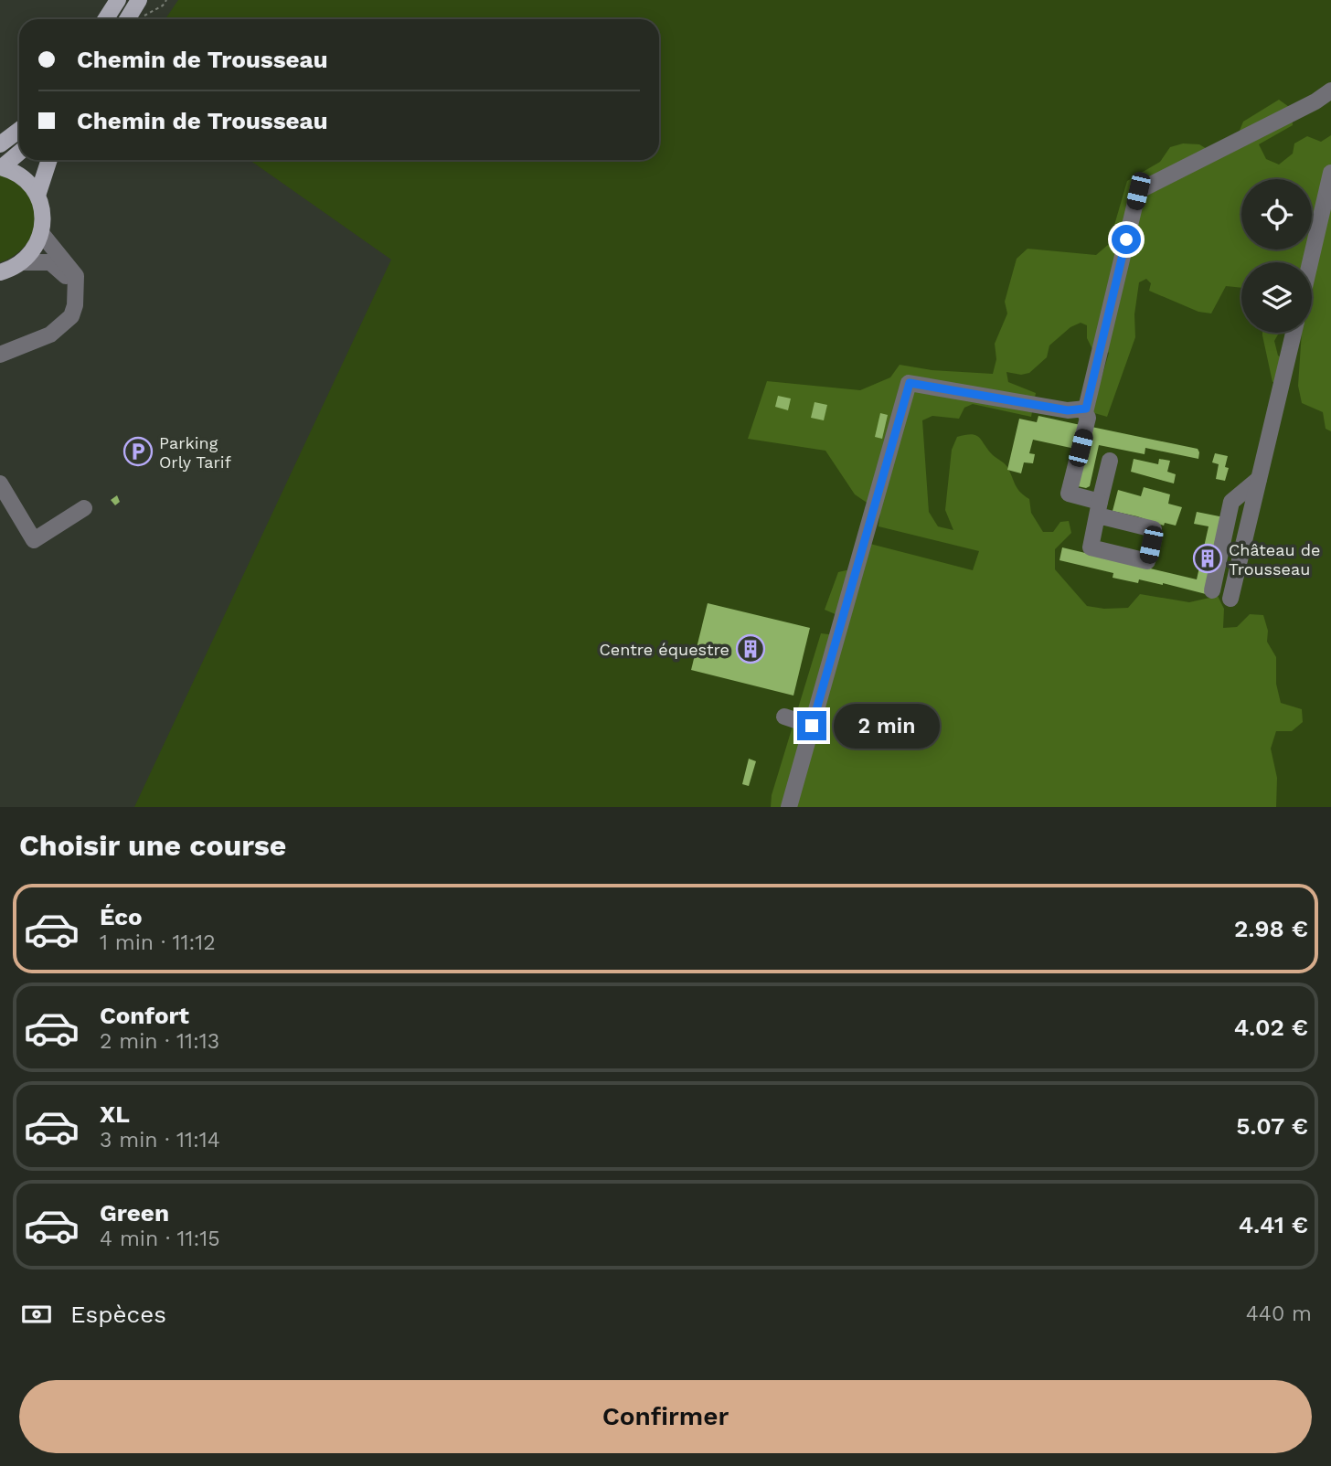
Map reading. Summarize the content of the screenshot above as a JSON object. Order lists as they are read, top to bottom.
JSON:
{
  "places": {
    "parking": ["Parking Orly Tarif"],
    "building": ["Château de Trousseau", "Centre équestre"]
  },
  "page": {
    "banner": ["Chemin de Trousseau", "Chemin de Trousseau"],
    "bubble": "2 min",
    "heading": "Choisir une course",
    "list": [
      {
        "name": "Éco",
        "note": "1 min · 11:12",
        "value": "2.98 €"
      },
      {
        "name": "Confort",
        "note": "2 min · 11:13",
        "value": "4.02 €"
      },
      {
        "name": "XL",
        "note": "3 min · 11:14",
        "value": "5.07 €"
      },
      {
        "name": "Green",
        "note": "4 min · 11:15",
        "value": "4.41 €"
      }
    ],
    "pay": ["Espèces", "440 m"],
    "buttons": "Confirmer"
  }
}
